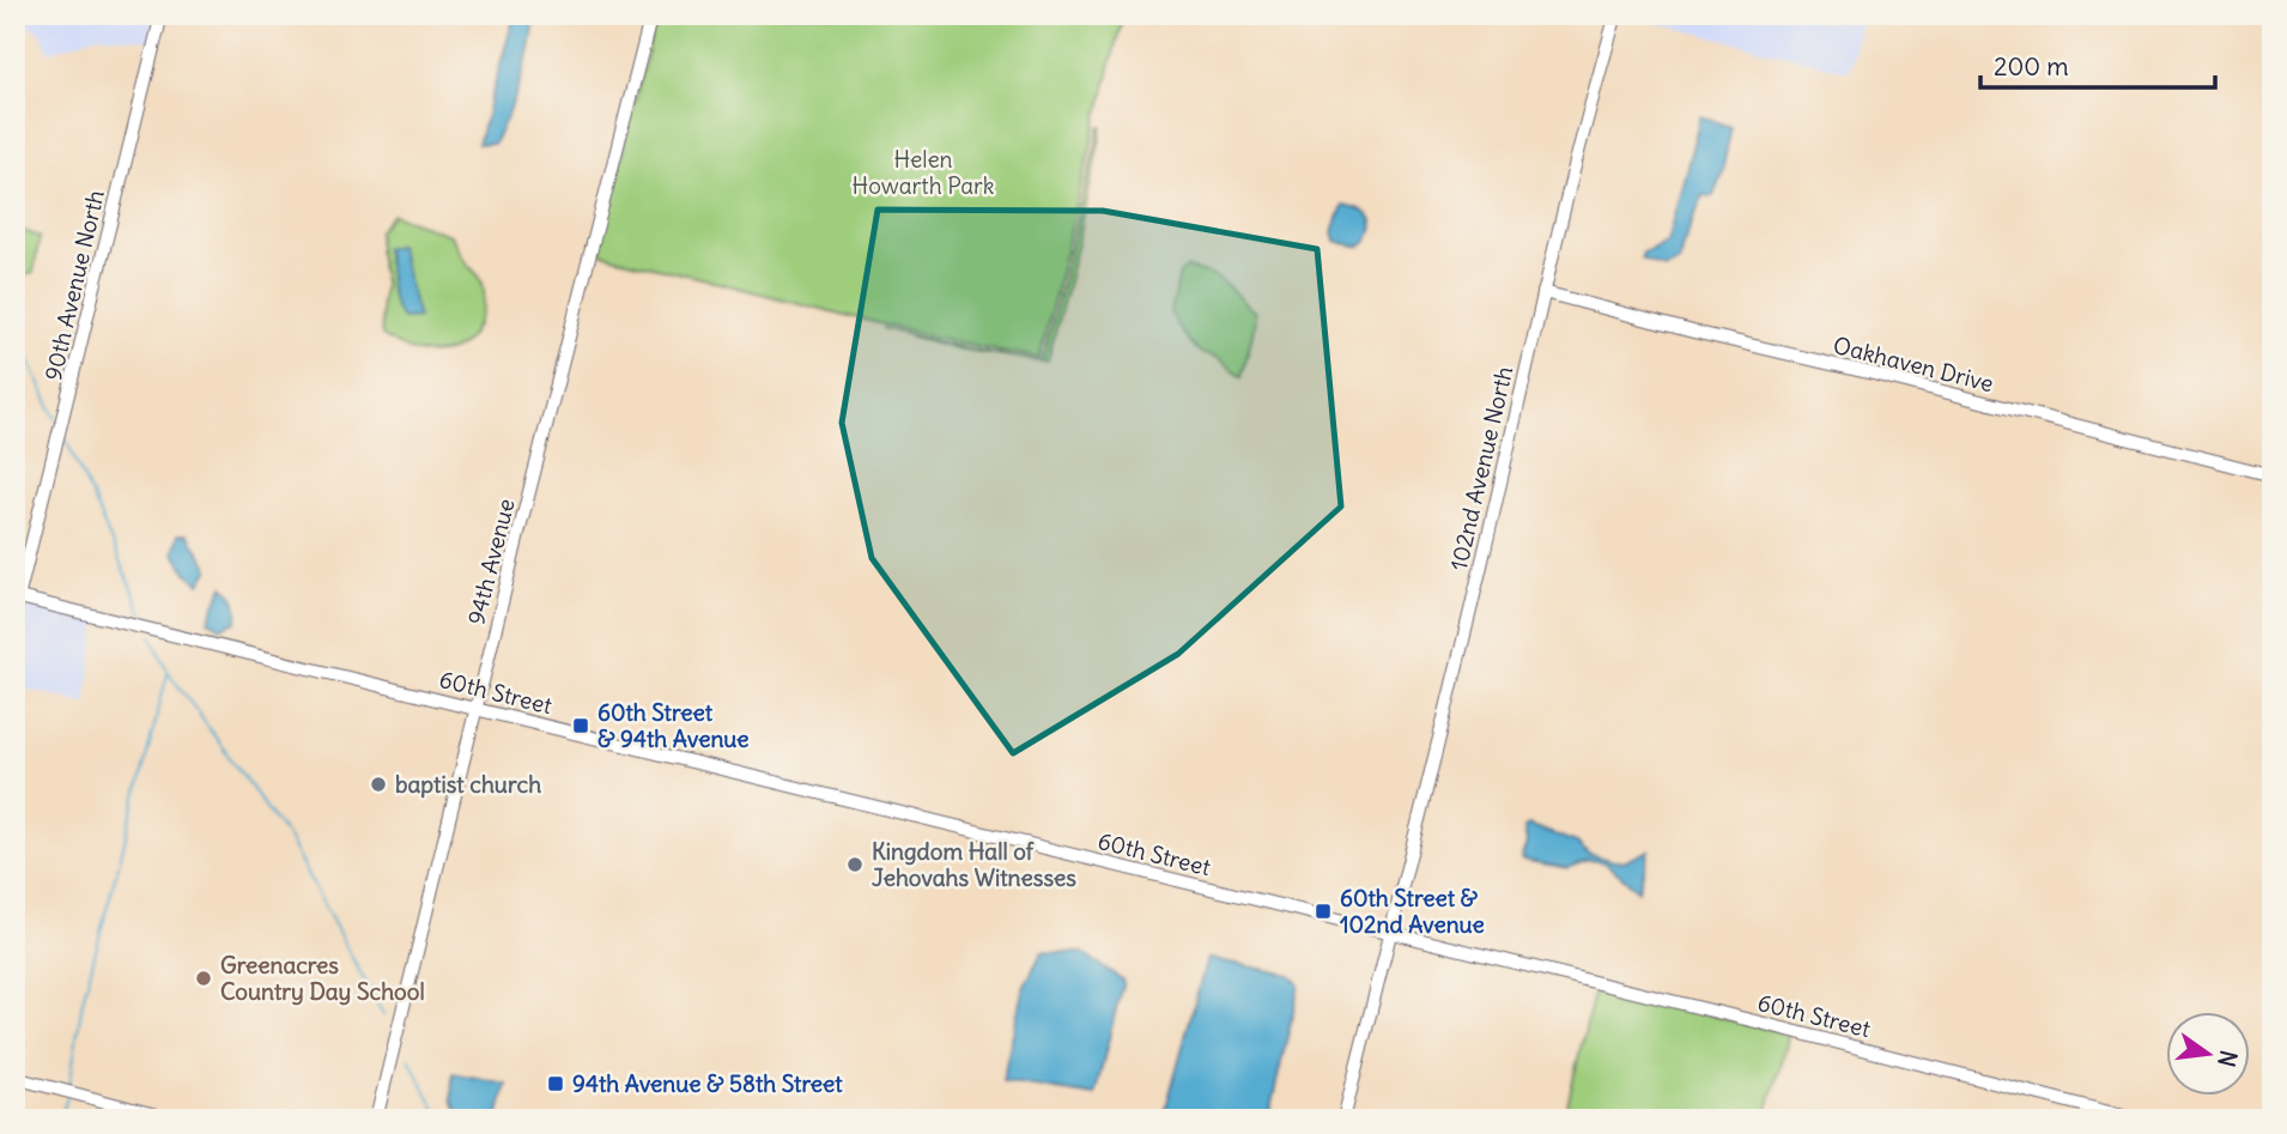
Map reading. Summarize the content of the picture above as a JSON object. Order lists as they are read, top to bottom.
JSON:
{
  "streets": {
    "street": [
      "90th Avenue North",
      "Oakhaven Drive",
      "102nd Avenue North",
      "94th Avenue",
      "60th Street"
    ]
  },
  "crossings": [
    ["90th Avenue North", "60th Street"],
    ["Oakhaven Drive", "102nd Avenue North"],
    ["102nd Avenue North", "60th Street"],
    ["94th Avenue", "60th Street"]
  ],
  "parks": ["Helen Howarth Park"],
  "places": {
    "transit": ["60th Street & 94th Avenue", "60th Street & 102nd Avenue", "94th Avenue & 58th Street"],
    "other": ["baptist church", "Kingdom Hall of Jehovahs Witnesses", "Greenacres Country Day School"]
  },
  "scale_bar": "200 m",
  "north": "right"
}
